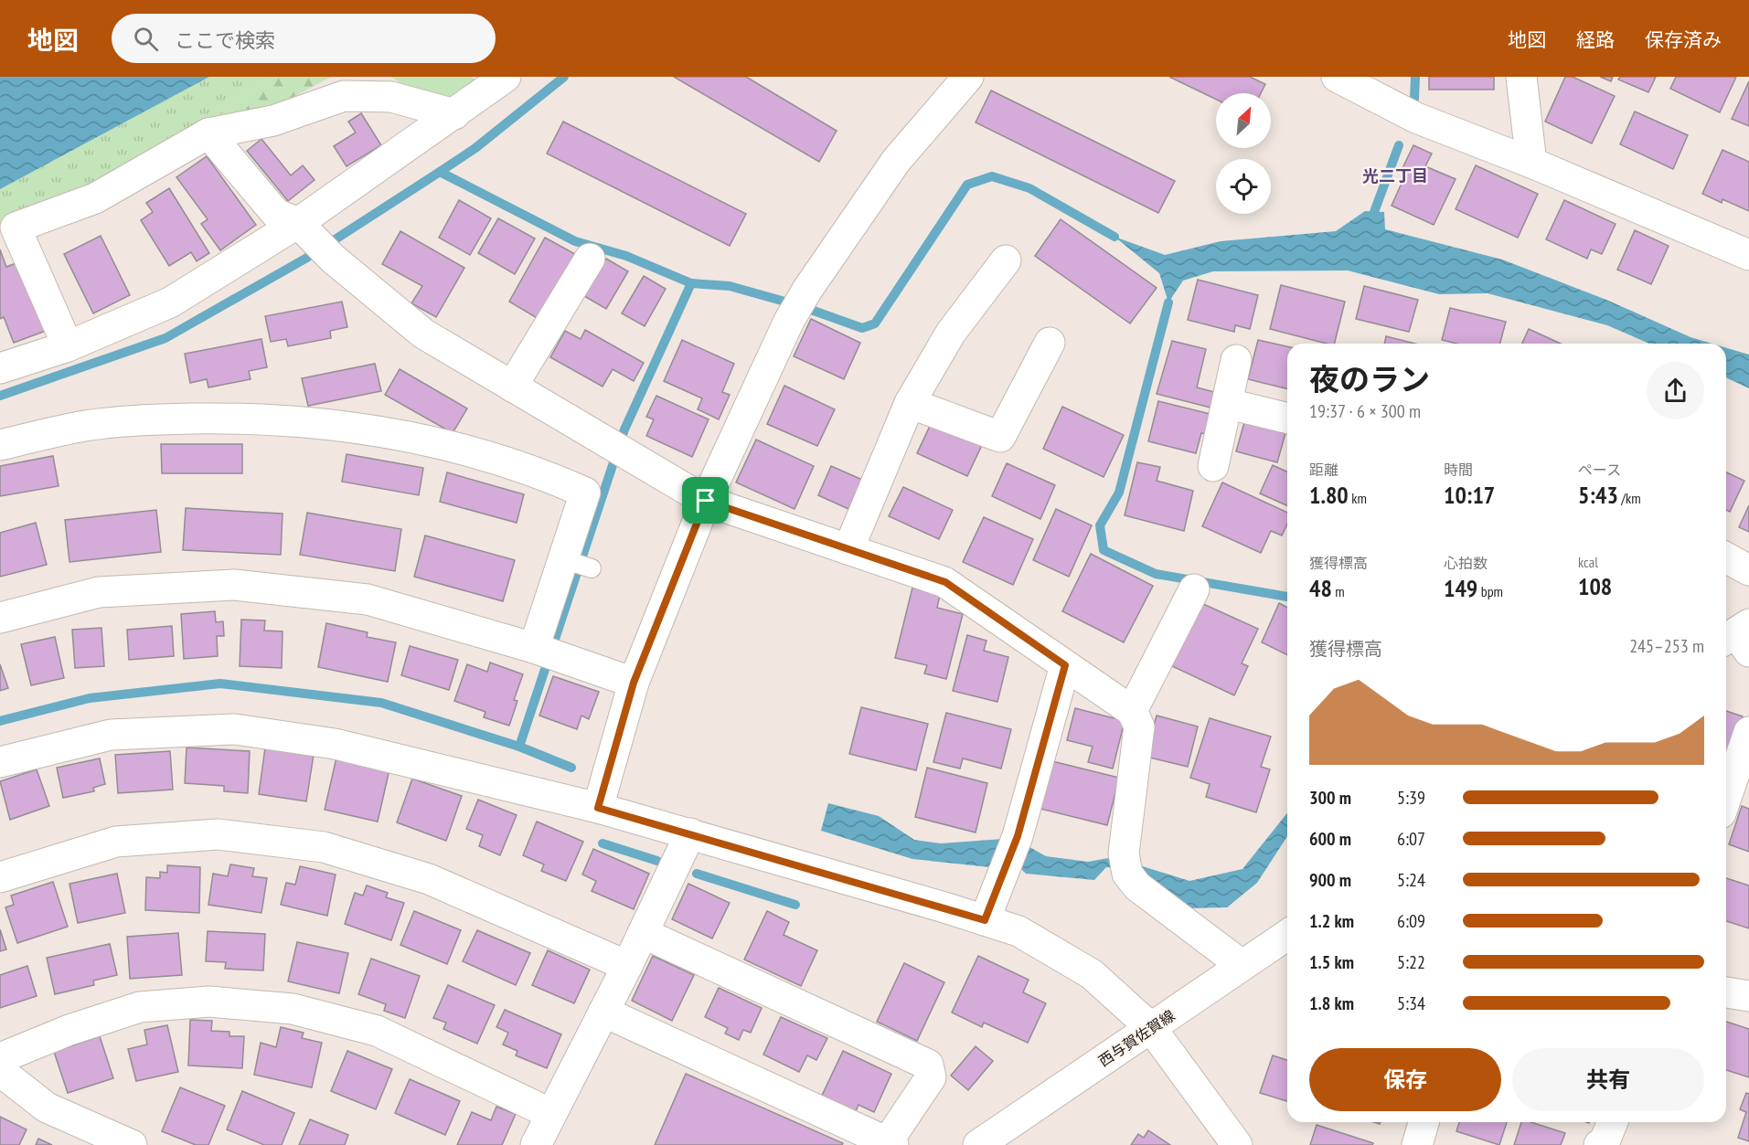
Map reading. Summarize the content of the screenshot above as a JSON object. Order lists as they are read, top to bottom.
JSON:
{
  "streets": {
    "street": ["西与賀佐賀線"]
  },
  "districts": ["光二丁目"],
  "north": "top right",
  "page": {
    "header": "地図",
    "search": "ここで検索",
    "nav": ["地図", "経路", "保存済み"],
    "heading": ["夜のラン", "19:37 · 6 × 300 m"],
    "stats": [
      ["距離", "1.80 km"],
      ["時間", "10:17"],
      ["ペース", "5:43 /km"],
      ["獲得標高", "48 m"],
      ["心拍数", "149 bpm"],
      ["kcal", "108"]
    ],
    "chart": ["獲得標高", "245–253 m"],
    "list": [
      {
        "name": "300 m",
        "note": "5:39"
      },
      {
        "name": "600 m",
        "note": "6:07"
      },
      {
        "name": "900 m",
        "note": "5:24"
      },
      {
        "name": "1.2 km",
        "note": "6:09"
      },
      {
        "name": "1.5 km",
        "note": "5:22"
      },
      {
        "name": "1.8 km",
        "note": "5:34"
      }
    ],
    "buttons": ["保存", "共有"]
  }
}
